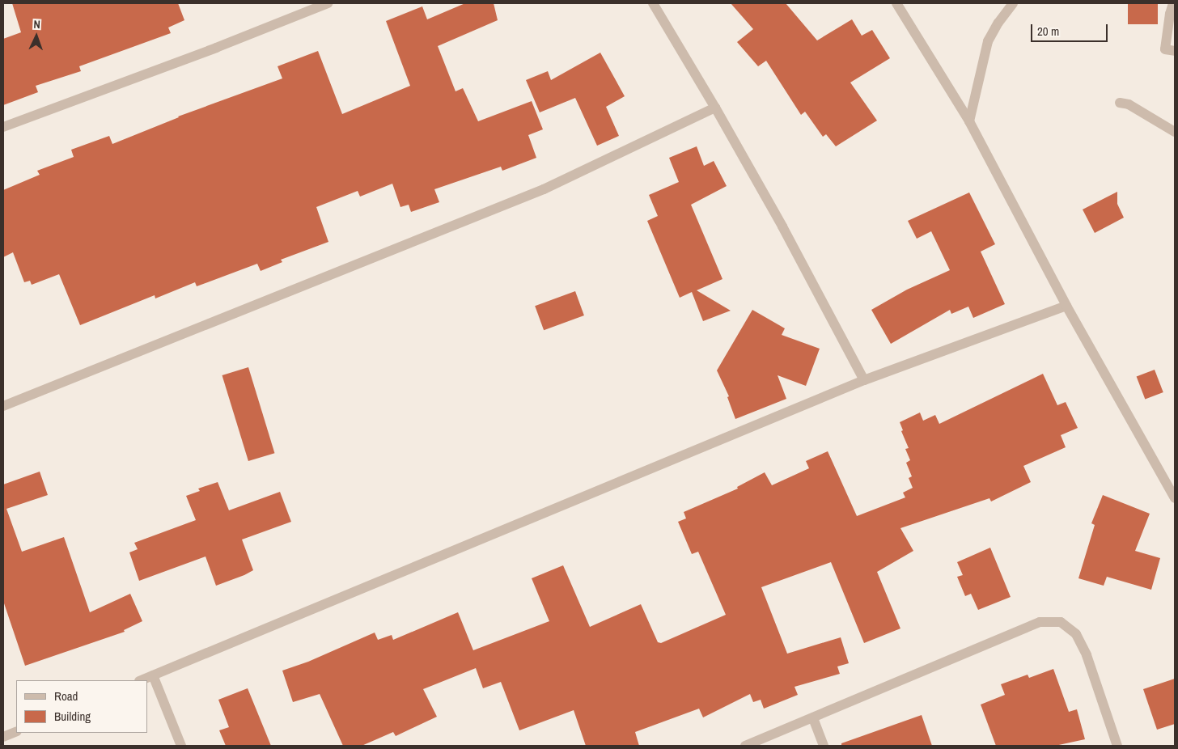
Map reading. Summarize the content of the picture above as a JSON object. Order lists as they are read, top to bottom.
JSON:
{
  "legend": ["Road", "Building"],
  "scale_bar": "20 m",
  "north": "top"
}
